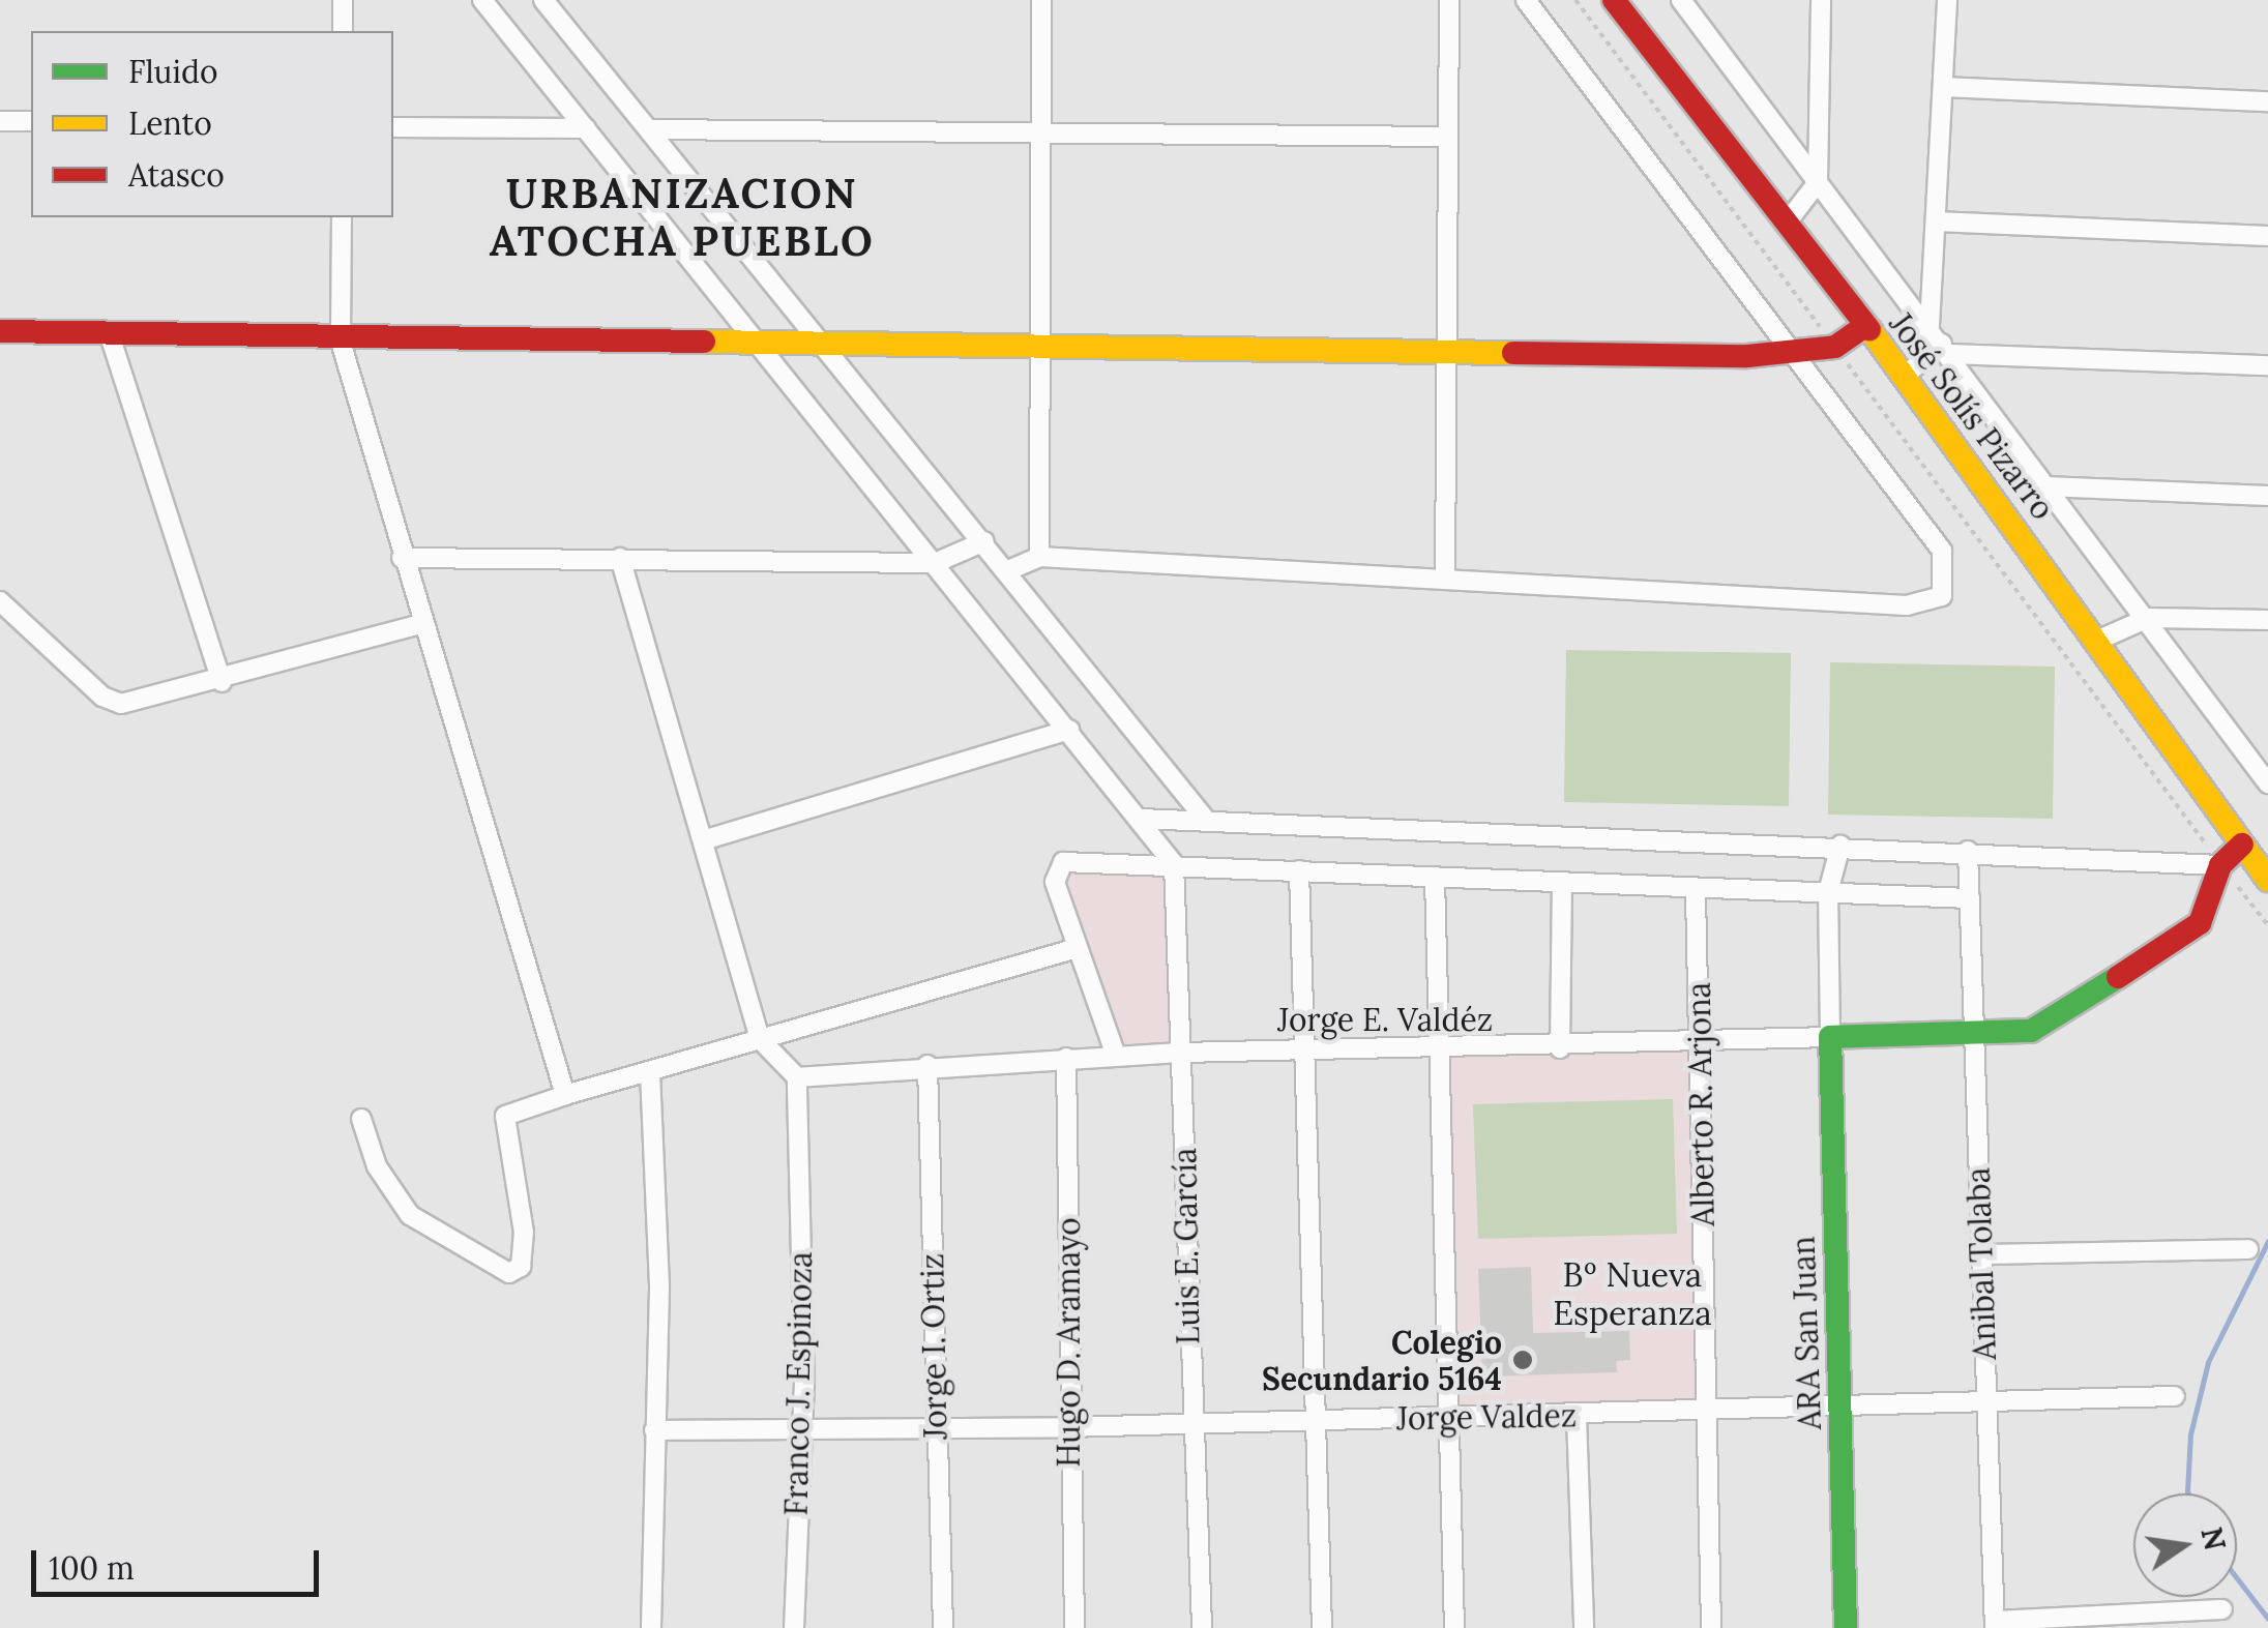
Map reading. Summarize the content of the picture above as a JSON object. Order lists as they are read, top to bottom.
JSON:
{
  "streets": {
    "street": [
      "José Solís Pizarro",
      "Jorge E. Valdéz",
      "Alberto R. Arjona",
      "Luis E. García",
      "Anibal Tolaba",
      "ARA San Juan",
      "Hugo D. Aramayo",
      "Jorge I. Ortiz",
      "Franco J. Espinoza",
      "Jorge Valdez"
    ]
  },
  "crossings": [
    ["Jorge E. Valdéz", "Alberto R. Arjona"],
    ["Jorge E. Valdéz", "Luis E. García"],
    ["Jorge E. Valdéz", "Anibal Tolaba"],
    ["Jorge E. Valdéz", "ARA San Juan"],
    ["Jorge E. Valdéz", "Hugo D. Aramayo"],
    ["Jorge E. Valdéz", "Jorge I. Ortiz"],
    ["Jorge E. Valdéz", "Franco J. Espinoza"],
    ["Alberto R. Arjona", "Jorge Valdez"],
    ["Luis E. García", "Jorge Valdez"],
    ["Anibal Tolaba", "Jorge Valdez"],
    ["ARA San Juan", "Jorge Valdez"],
    ["Hugo D. Aramayo", "Jorge Valdez"],
    ["Jorge I. Ortiz", "Jorge Valdez"],
    ["Franco J. Espinoza", "Jorge Valdez"]
  ],
  "districts": ["URBANIZACION ATOCHA PUEBLO", "Bº Nueva Esperanza"],
  "places": ["Colegio Secundario 5164"],
  "legend": ["Fluido", "Lento", "Atasco"],
  "scale_bar": "100 m",
  "north": "right"
}
